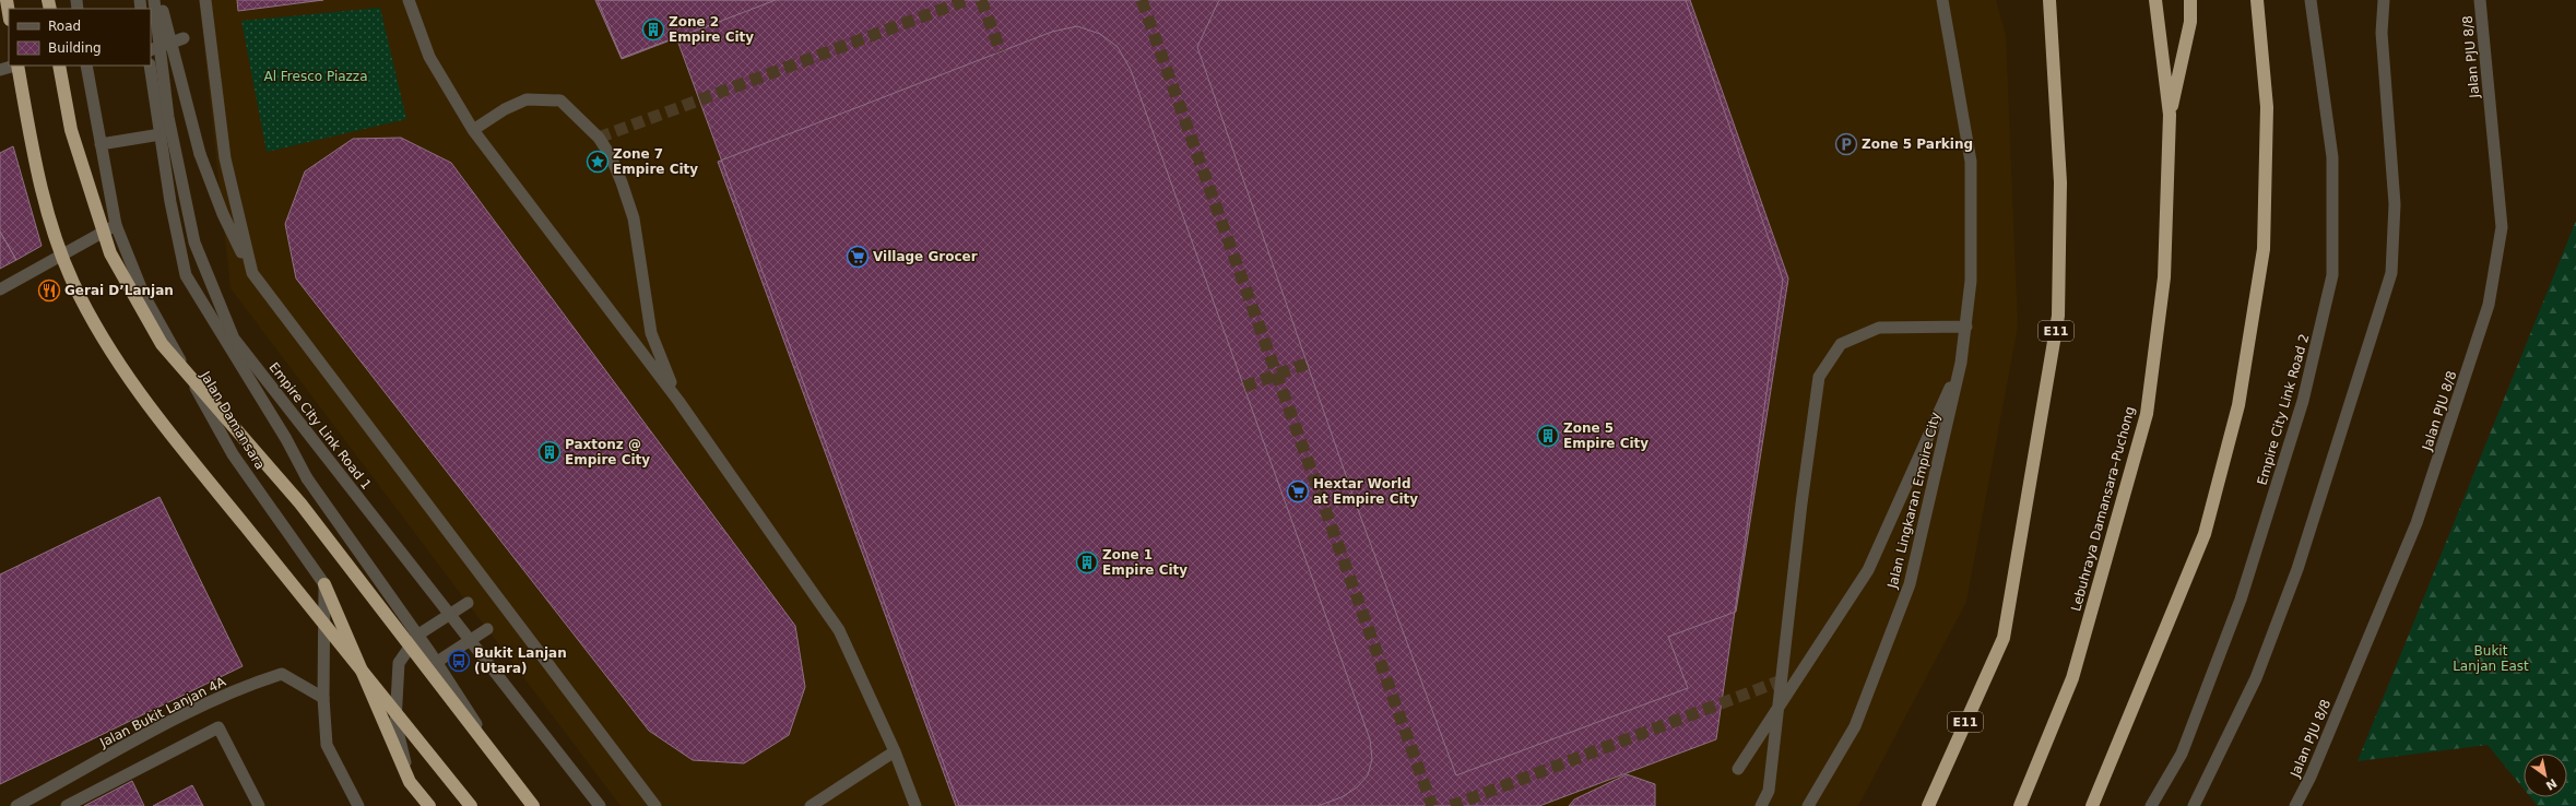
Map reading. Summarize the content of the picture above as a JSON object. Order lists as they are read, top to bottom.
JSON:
{
  "streets": {
    "highway": ["E11", "Lebuhraya Damansara–Puchong"],
    "street": [
      "Jalan PJU 8/8",
      "Empire City Link Road 2",
      "Jalan Damansara",
      "Empire City Link Road 1",
      "Jalan Lingkaran Empire City",
      "Jalan Bukit Lanjan 4A"
    ]
  },
  "parks": ["Al Fresco Piazza", "Bukit Lanjan East"],
  "places": {
    "building": [
      "Zone 2 Empire City",
      "Zone 5 Empire City",
      "Paxtonz @ Empire City",
      "Zone 1 Empire City"
    ],
    "parking": ["Zone 5 Parking"],
    "place": ["Zone 7 Empire City"],
    "supermarket": ["Village Grocer", "Hextar World at Empire City"],
    "restaurant": ["Gerai D’Lanjan"],
    "bus stop": ["Bukit Lanjan (Utara)"]
  },
  "legend": ["Road", "Building"],
  "north": "bottom right"
}
